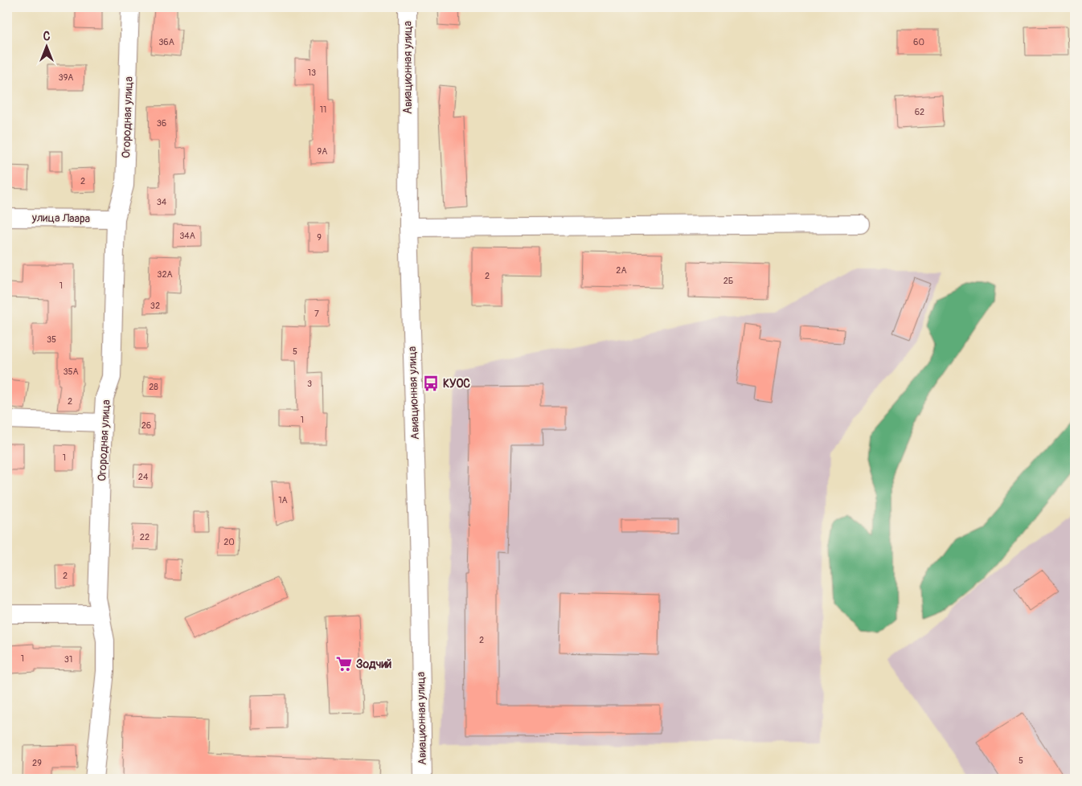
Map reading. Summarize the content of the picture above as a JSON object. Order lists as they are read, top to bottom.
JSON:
{
  "streets": {
    "street": ["Авиационная улица", "Огородная улица", "улица Лаара"]
  },
  "crossings": [
    ["Огородная улица", "улица Лаара"]
  ],
  "places": {
    "bus stop": ["КУОС"],
    "supermarket": ["Зодчий"]
  },
  "house_numbers": [
    "36А",
    "60",
    "13",
    "39А",
    "11",
    "62",
    "36",
    "9А",
    "2",
    "34",
    "34А",
    "9",
    "2А",
    "32А",
    "2",
    "2Б",
    "1",
    "32",
    "7",
    "35",
    "5",
    "35А",
    "3",
    "28",
    "2",
    "1",
    "26",
    "1",
    "24",
    "1А",
    "22",
    "20",
    "2",
    "2",
    "1",
    "31",
    "5",
    "29"
  ],
  "north": "top"
}
